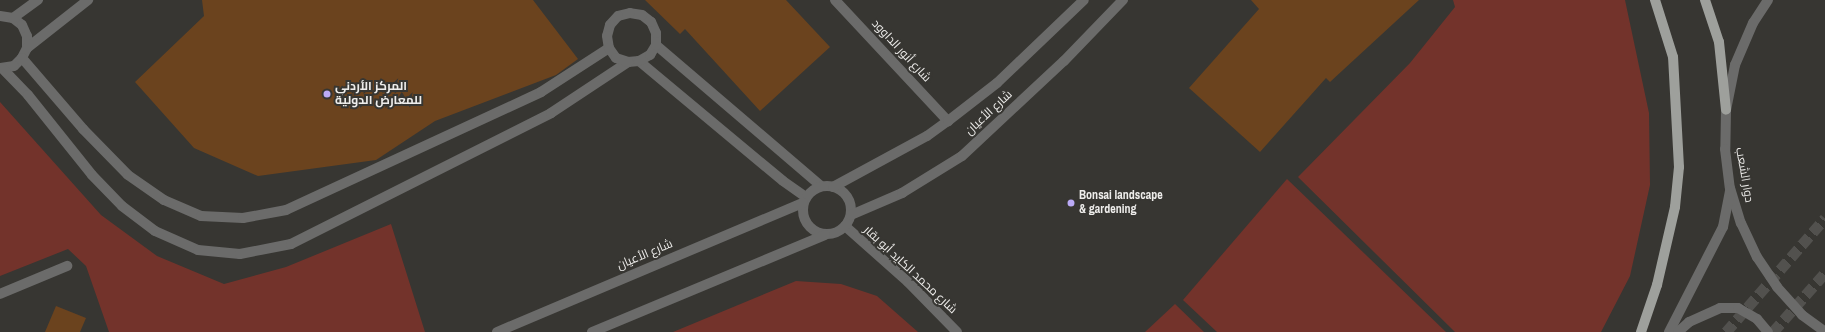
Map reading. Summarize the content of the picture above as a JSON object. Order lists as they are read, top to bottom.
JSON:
{
  "streets": {
    "street": [
      "شارع أنور الداوود",
      "شارع الأعيان",
      "دوار الشعب",
      "شارع محمد الكايد أبو بقار"
    ]
  },
  "crossings": [
    ["شارع أنور الداوود", "شارع الأعيان"],
    ["شارع الأعيان", "شارع محمد الكايد أبو بقار"]
  ],
  "places": ["المركز الأردني للمعارض الدولية", "Bonsai landscape & gardening"]
}
